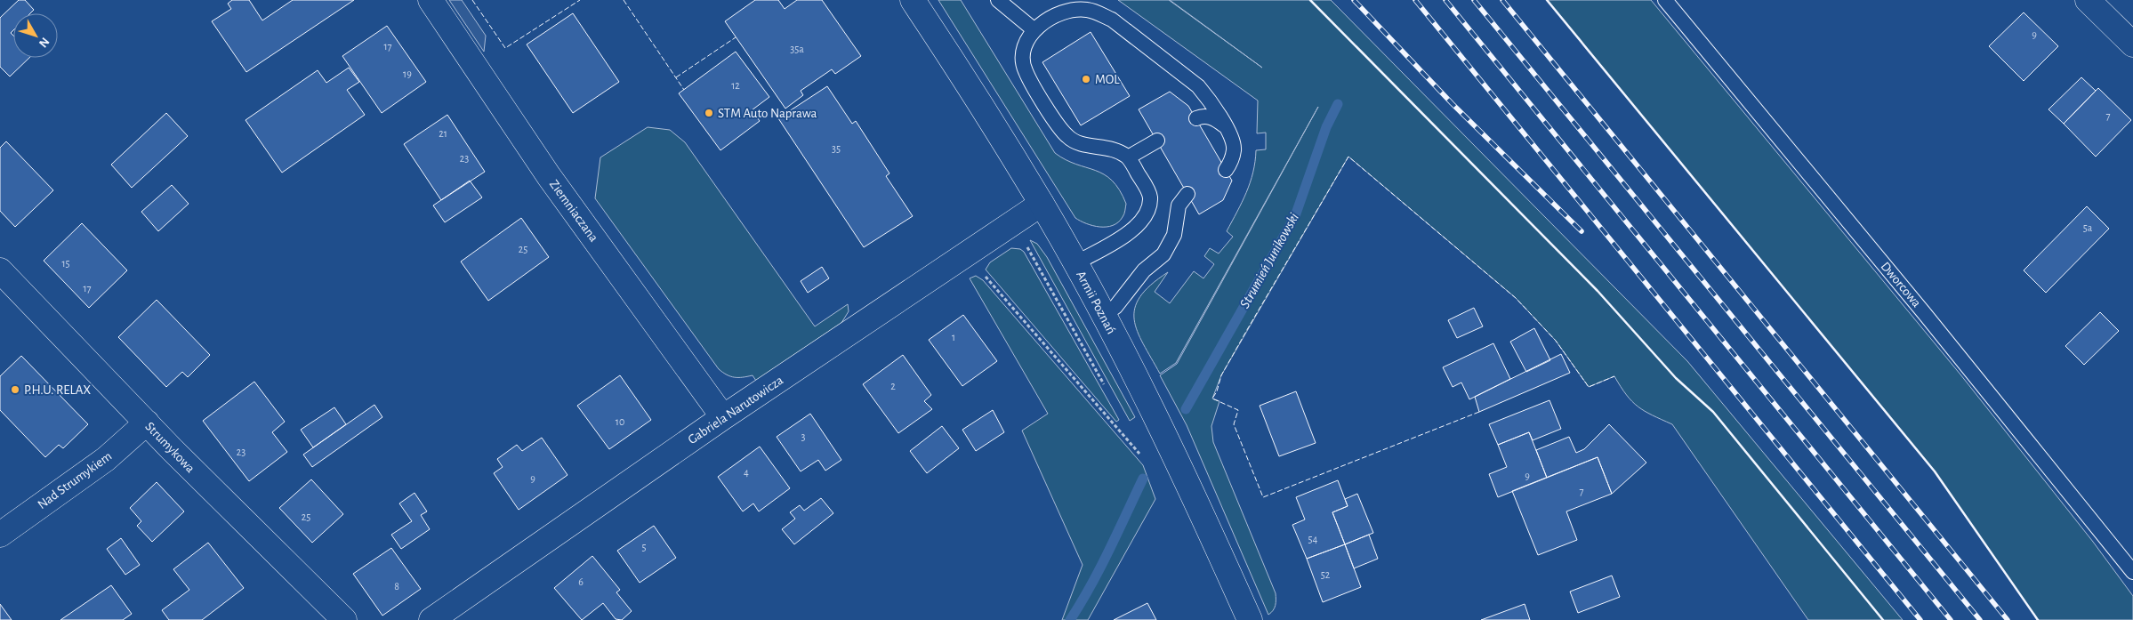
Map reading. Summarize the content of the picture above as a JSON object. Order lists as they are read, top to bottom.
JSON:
{
  "streets": {
    "street": [
      "Ziemniaczana",
      "Armii Poznań",
      "Gabriela Narutowicza",
      "Strumykowa",
      "Nad Strumykiem"
    ],
    "lane": ["Dworcowa"]
  },
  "crossings": [
    ["Ziemniaczana", "Gabriela Narutowicza"],
    ["Armii Poznań", "Gabriela Narutowicza"],
    ["Strumykowa", "Nad Strumykiem"]
  ],
  "water": ["Strumień Junikowski"],
  "places": ["MOL", "STM Auto Naprawa", "P.H.U. RELAX"],
  "house_numbers": [
    "9",
    "17",
    "35a",
    "19",
    "12",
    "7",
    "21",
    "35",
    "23",
    "5a",
    "25",
    "15",
    "17",
    "1",
    "2",
    "10",
    "3",
    "23",
    "4",
    "9",
    "9",
    "7",
    "25",
    "54",
    "5",
    "52",
    "6",
    "8"
  ],
  "north": "bottom right"
}
